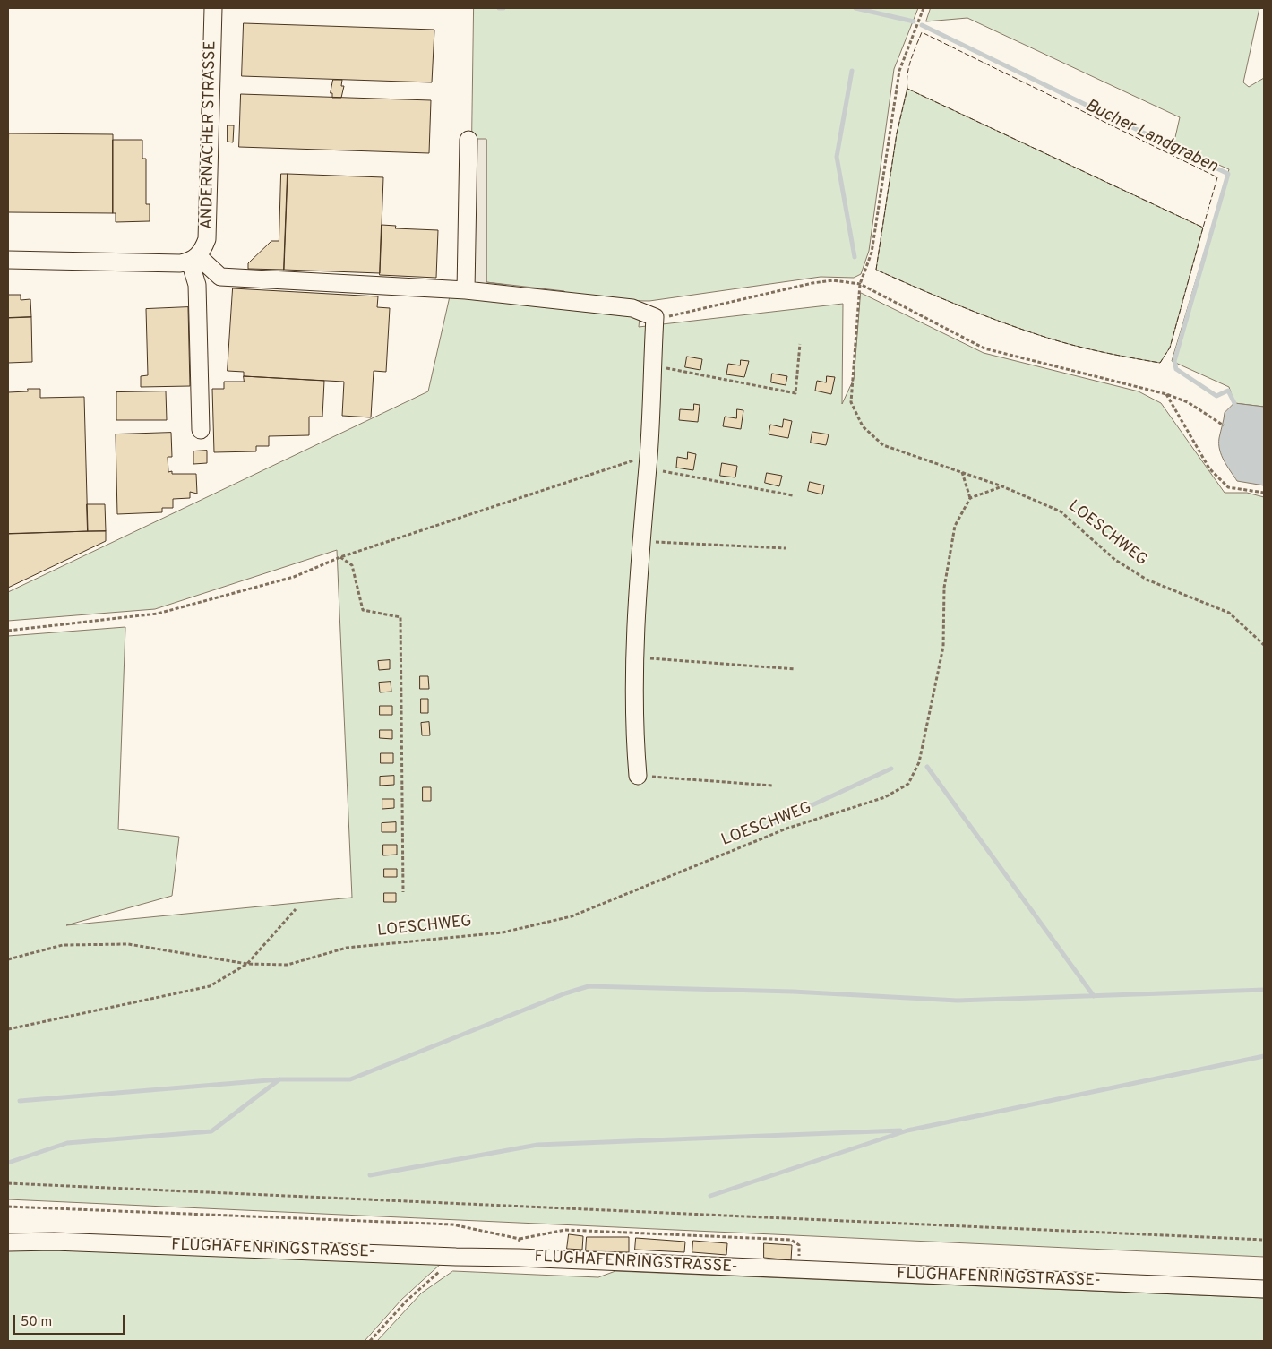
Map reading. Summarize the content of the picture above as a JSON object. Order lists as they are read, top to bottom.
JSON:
{
  "streets": {
    "street": ["ANDERNACHER STRASSE", "FLUGHAFENRINGSTRASSE-"],
    "path": ["LOESCHWEG"]
  },
  "water": ["Bucher Landgraben"],
  "scale_bar": "50 m"
}
